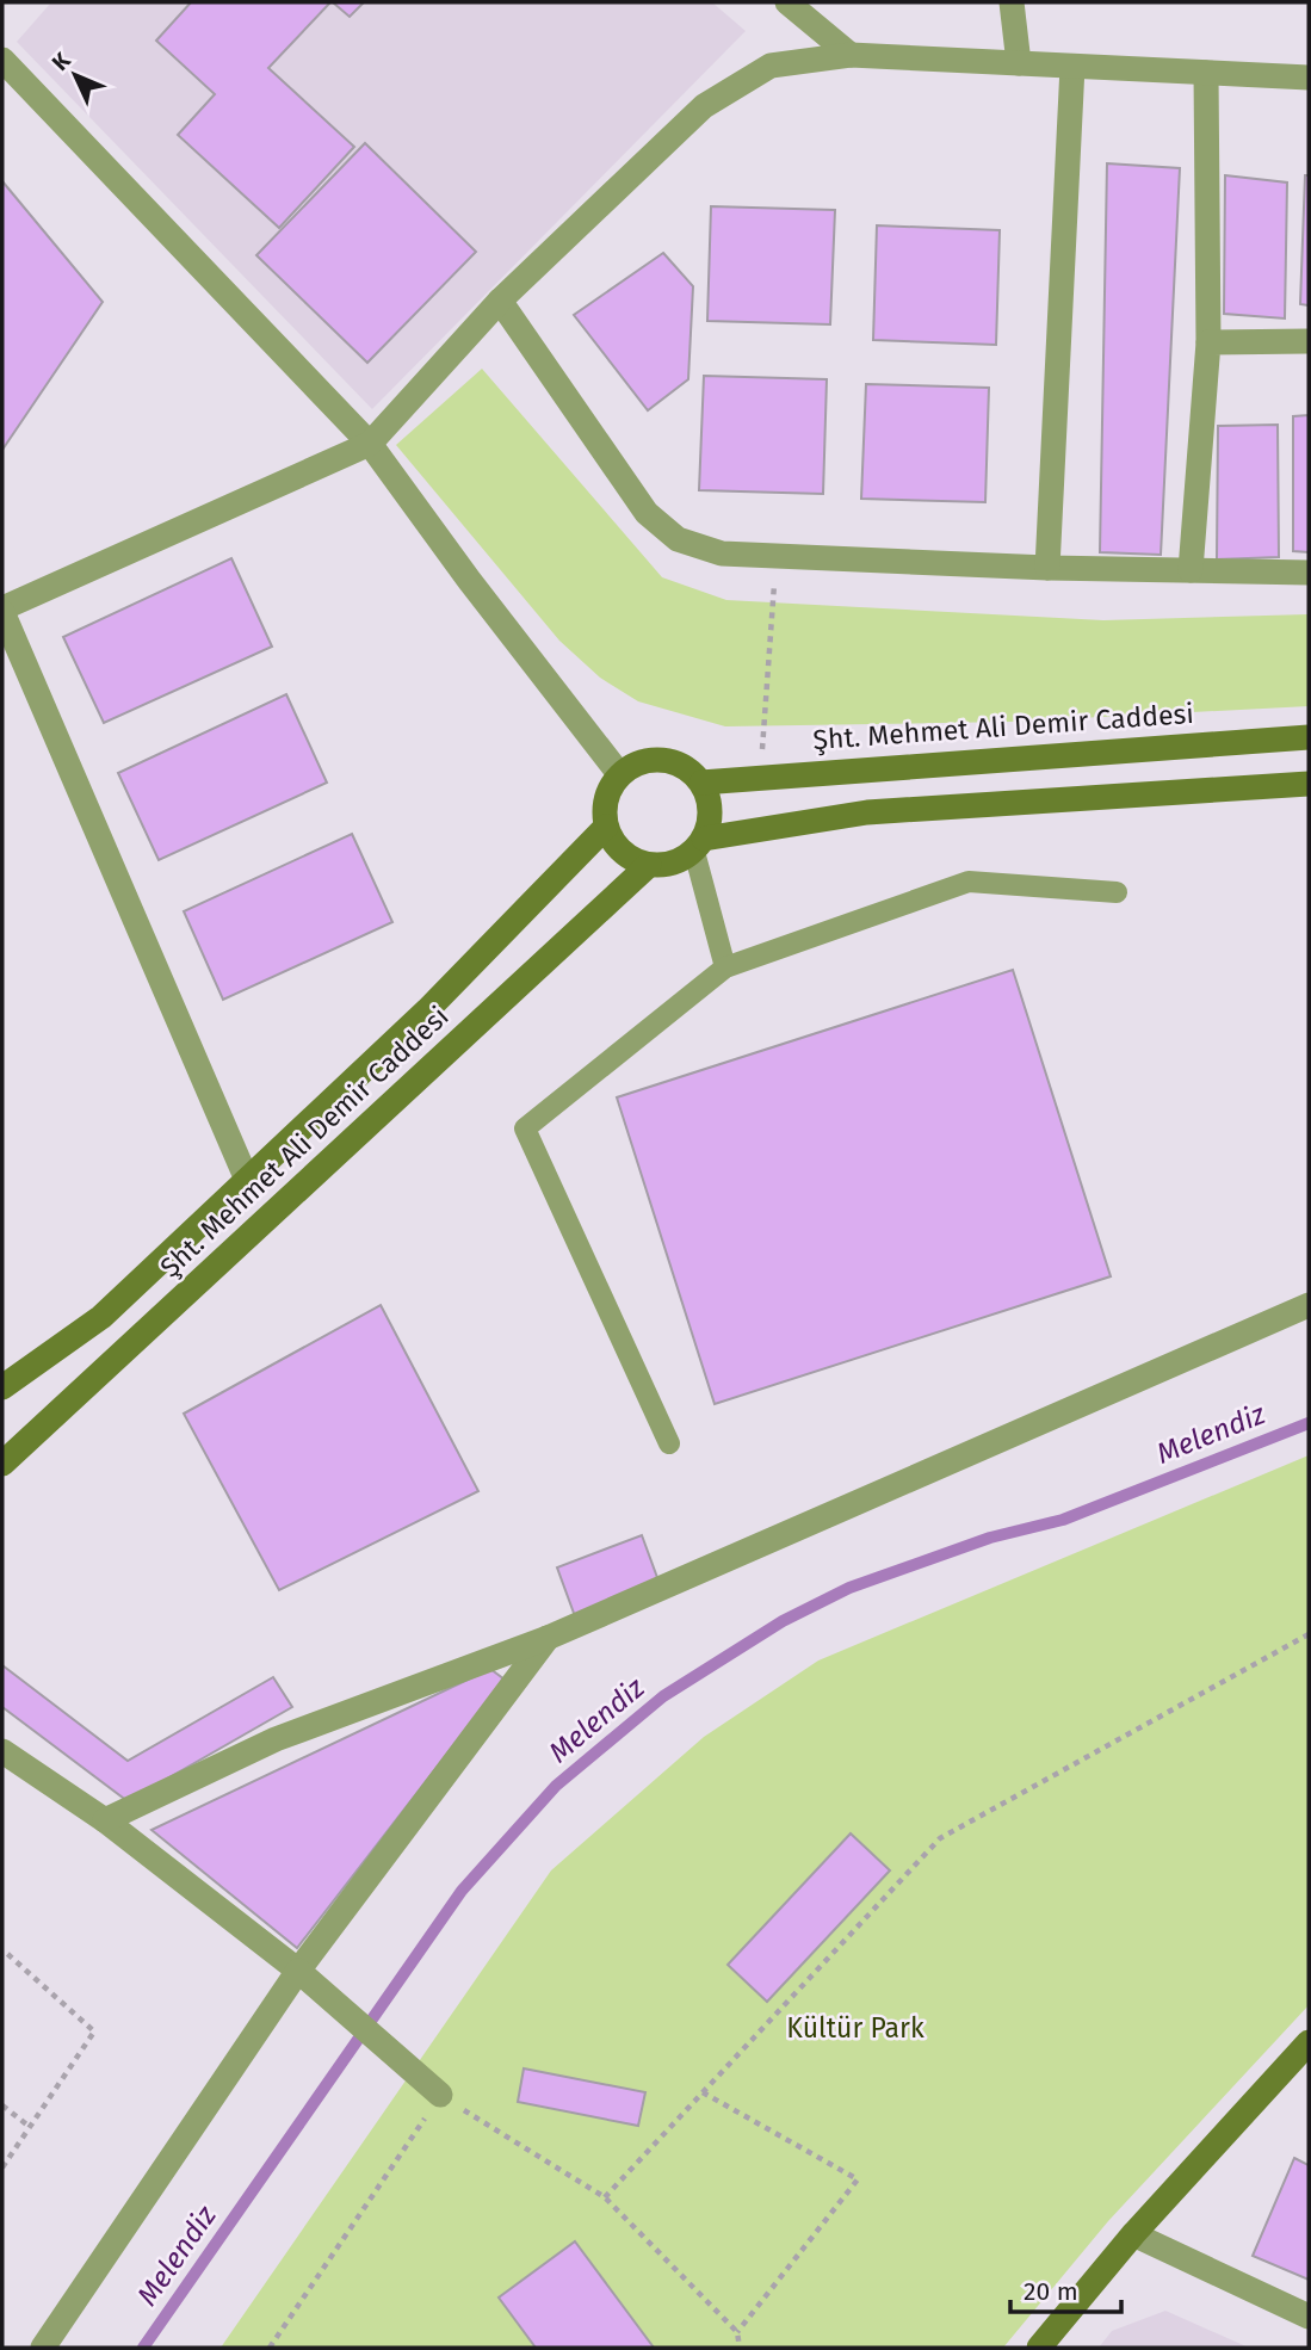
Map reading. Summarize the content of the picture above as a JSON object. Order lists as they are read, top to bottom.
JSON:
{
  "streets": {
    "main road": ["Şht. Mehmet Ali Demir Caddesi"]
  },
  "water": ["Melendiz"],
  "parks": ["Kültür Park"],
  "scale_bar": "20 m",
  "north": "top left"
}
